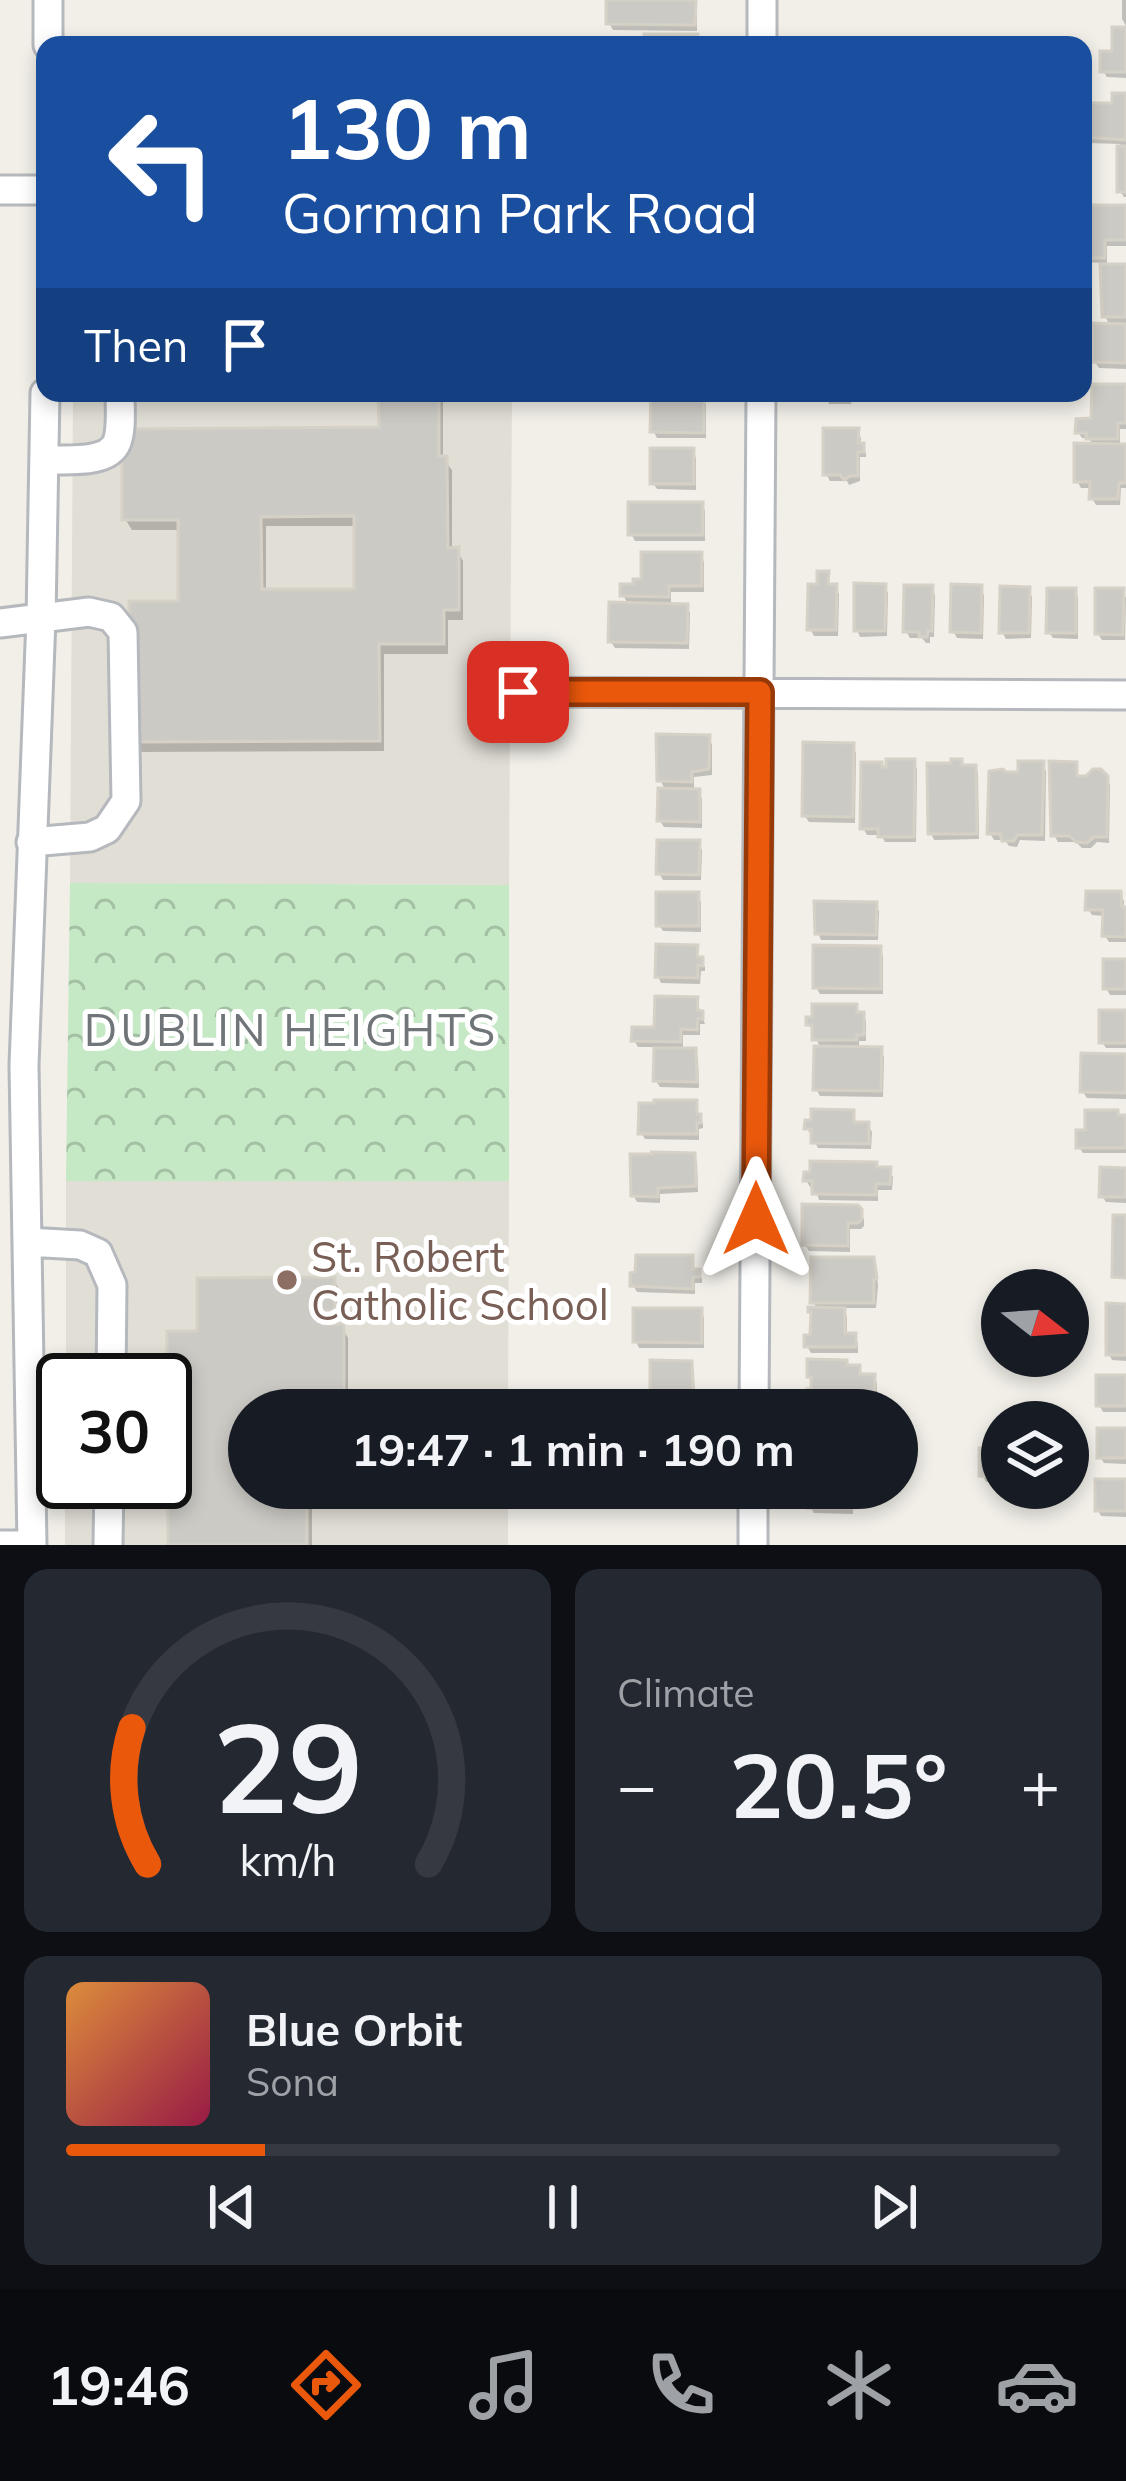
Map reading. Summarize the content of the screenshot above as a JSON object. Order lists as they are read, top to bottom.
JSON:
{
  "districts": ["DUBLIN HEIGHTS"],
  "places": ["St. Robert Catholic School"],
  "north": "right",
  "page": {
    "turn": ["130 m", "Gorman Park Road"],
    "then": "Then",
    "limit": "30",
    "trip": "19:47 · 1 min · 190 m",
    "tile": "Climate",
    "heat": ["−", "20.5°", "+"],
    "song": ["Blue Orbit", "Sona"],
    "tabs": "19:46",
    "gauge": ["29", "km/h"]
  }
}
